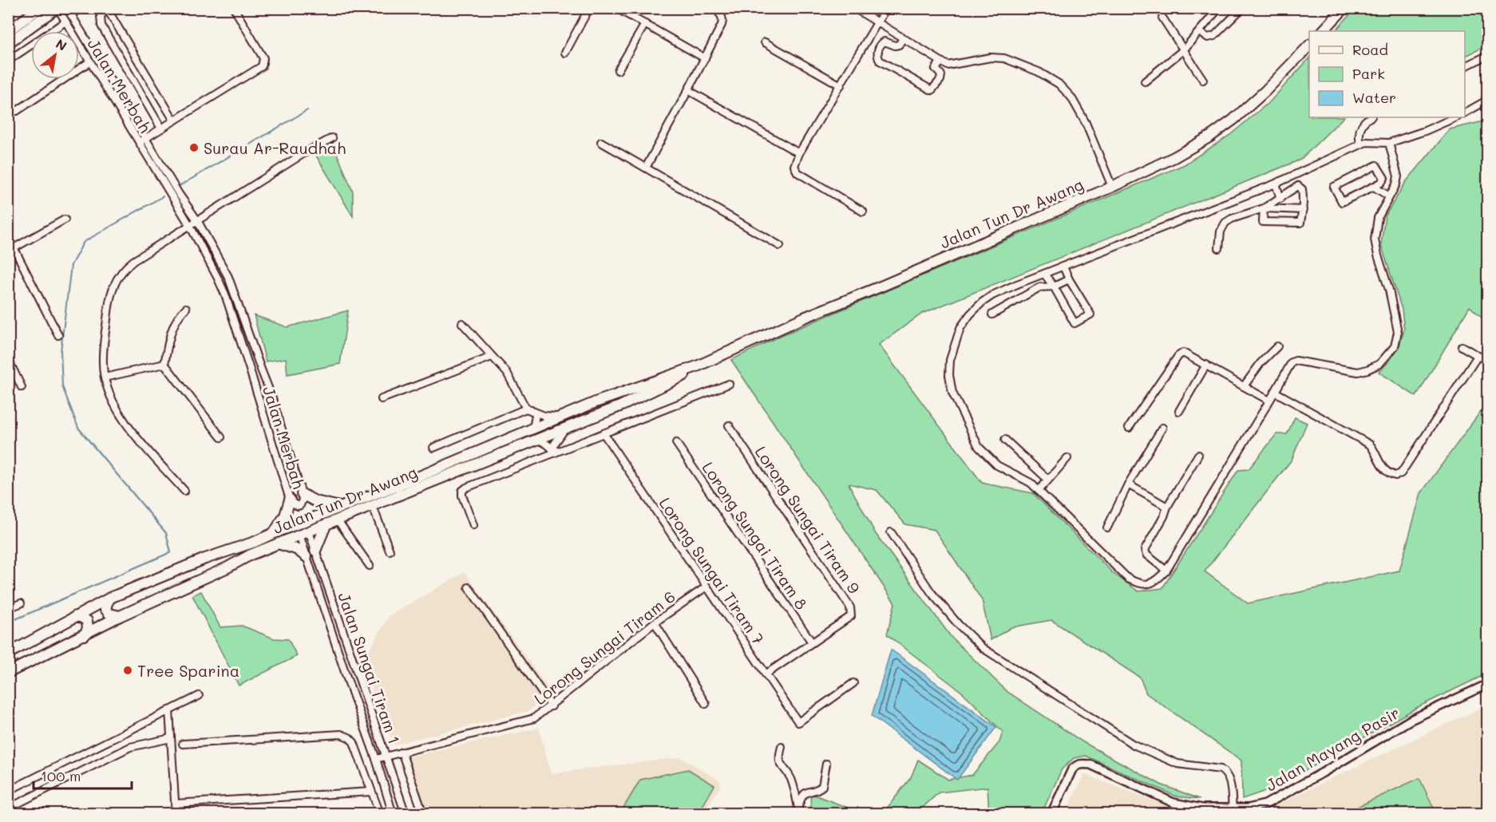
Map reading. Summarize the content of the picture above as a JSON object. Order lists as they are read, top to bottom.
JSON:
{
  "streets": {
    "main road": ["Jalan Tun Dr Awang"],
    "street": [
      "Jalan Merbah",
      "Lorong Sungai Tiram 9",
      "Lorong Sungai Tiram 8",
      "Lorong Sungai Tiram 7",
      "Lorong Sungai Tiram 6",
      "Jalan Sungai Tiram 1",
      "Jalan Mayang Pasir"
    ]
  },
  "crossings": [
    ["Jalan Tun Dr Awang", "Jalan Sungai Tiram 1"],
    ["Lorong Sungai Tiram 9", "Lorong Sungai Tiram 8"],
    ["Lorong Sungai Tiram 9", "Lorong Sungai Tiram 7"],
    ["Lorong Sungai Tiram 7", "Lorong Sungai Tiram 6"],
    ["Lorong Sungai Tiram 6", "Jalan Sungai Tiram 1"]
  ],
  "places": ["Surau Ar-Raudhah", "Tree Sparina"],
  "legend": ["Road", "Park", "Water"],
  "scale_bar": "100 m",
  "north": "top right"
}
